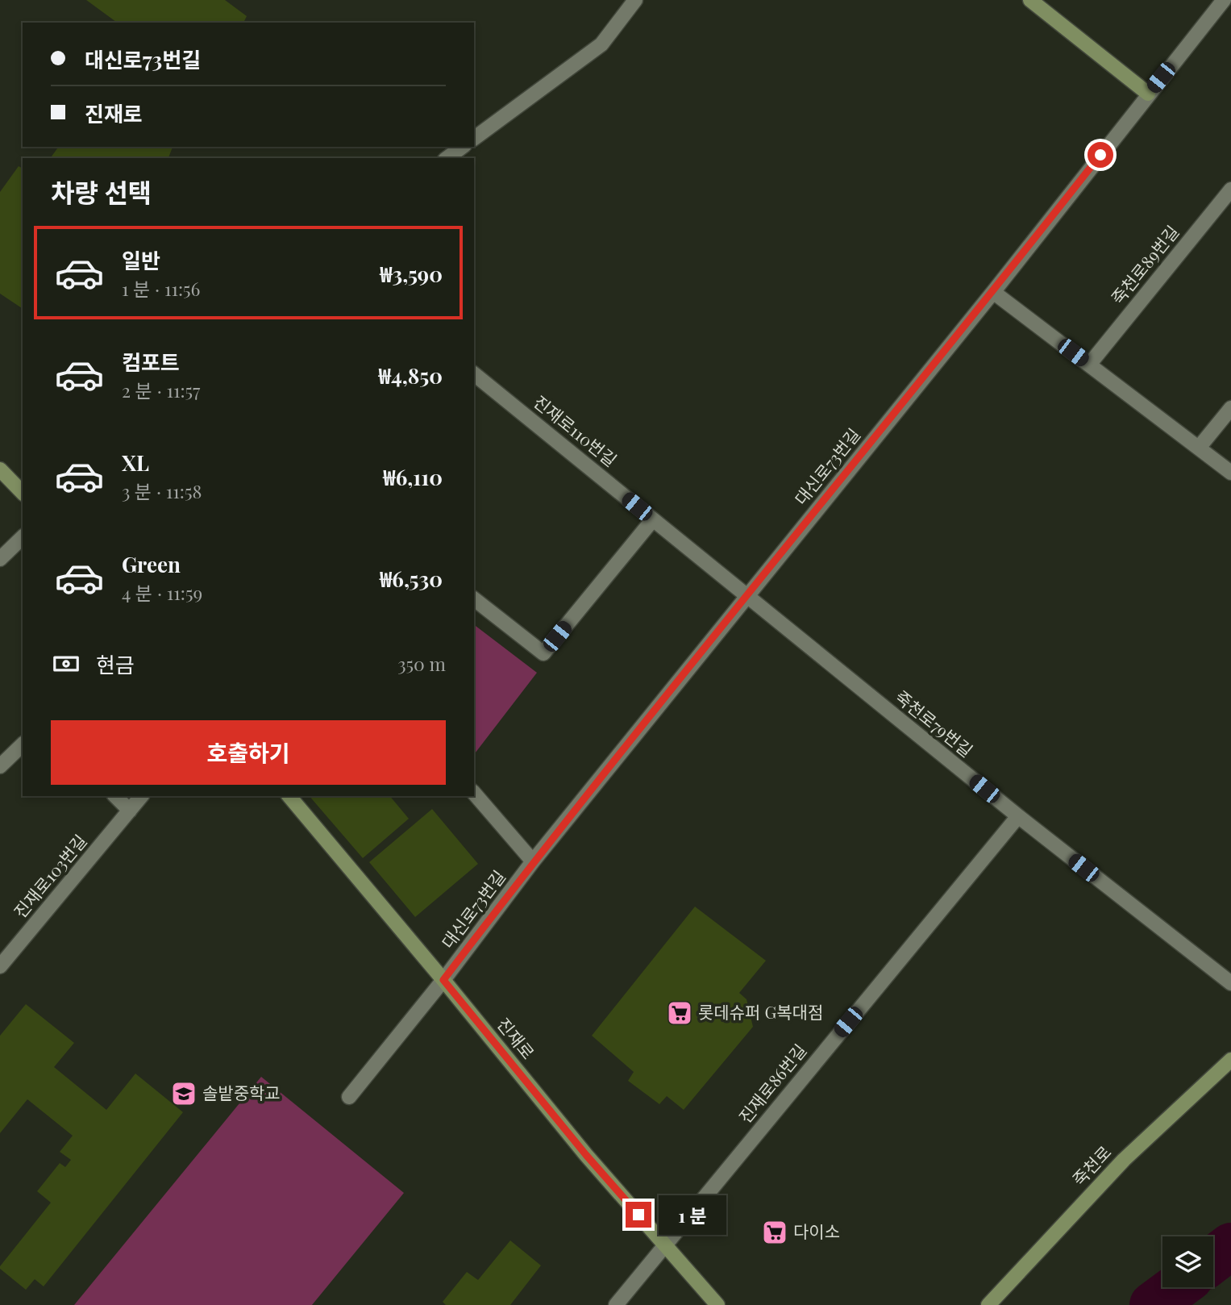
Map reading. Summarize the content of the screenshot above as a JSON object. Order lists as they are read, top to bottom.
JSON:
{
  "streets": {
    "street": [
      "죽천로89번길",
      "진재로110번길",
      "대신로73번길",
      "죽천로79번길",
      "진재로103번길",
      "진재로",
      "진재로86번길",
      "죽천로"
    ]
  },
  "crossings": [
    ["진재로110번길", "대신로73번길"],
    ["진재로110번길", "죽천로79번길"],
    ["대신로73번길", "죽천로79번길"],
    ["대신로73번길", "진재로"],
    ["죽천로79번길", "진재로86번길"],
    ["진재로", "진재로86번길"]
  ],
  "places": {
    "supermarket": ["롯데슈퍼 G복대점", "다이소"],
    "school or university": ["솔밭중학교"]
  },
  "page": {
    "banner": ["대신로73번길", "진재로"],
    "heading": "차량 선택",
    "list": [
      {
        "name": "일반",
        "note": "1 분 · 11:56",
        "value": "₩3,590"
      },
      {
        "name": "컴포트",
        "note": "2 분 · 11:57",
        "value": "₩4,850"
      },
      {
        "name": "XL",
        "note": "3 분 · 11:58",
        "value": "₩6,110"
      },
      {
        "name": "Green",
        "note": "4 분 · 11:59",
        "value": "₩6,530"
      }
    ],
    "pay": ["현금", "350 m"],
    "buttons": "호출하기",
    "bubble": "1 분"
  }
}
